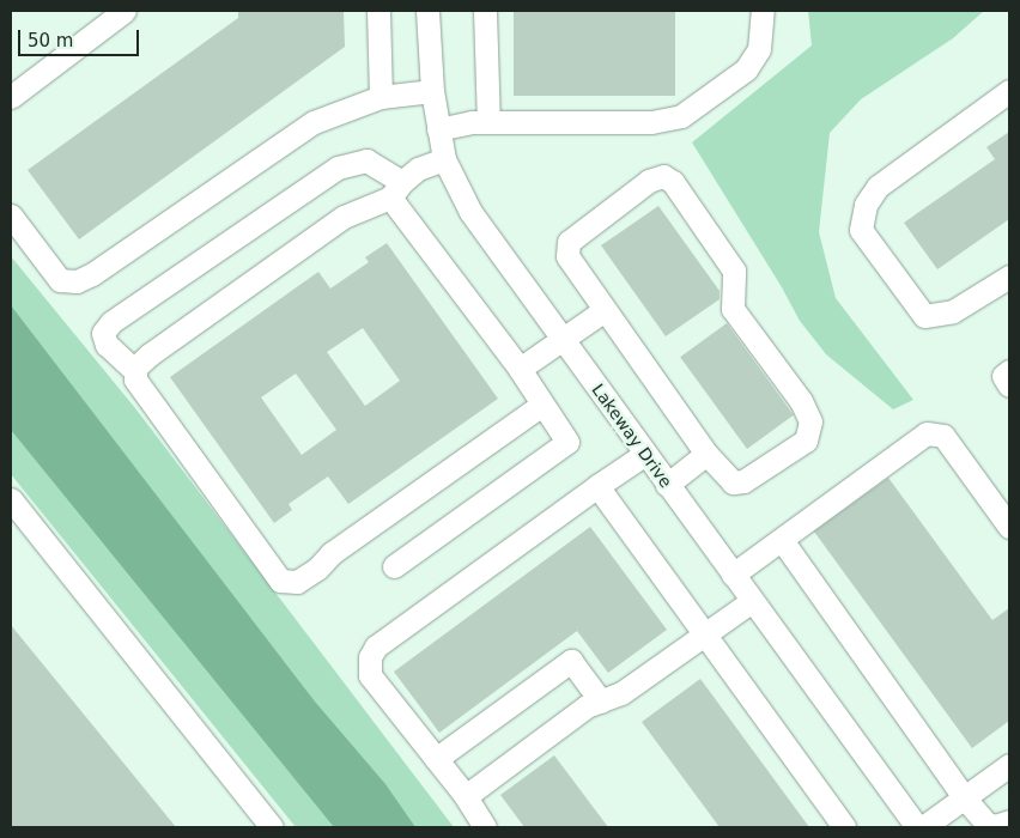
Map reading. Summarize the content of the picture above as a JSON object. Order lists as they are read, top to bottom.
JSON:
{
  "streets": {
    "street": ["Lakeway Drive"]
  },
  "scale_bar": "50 m"
}
